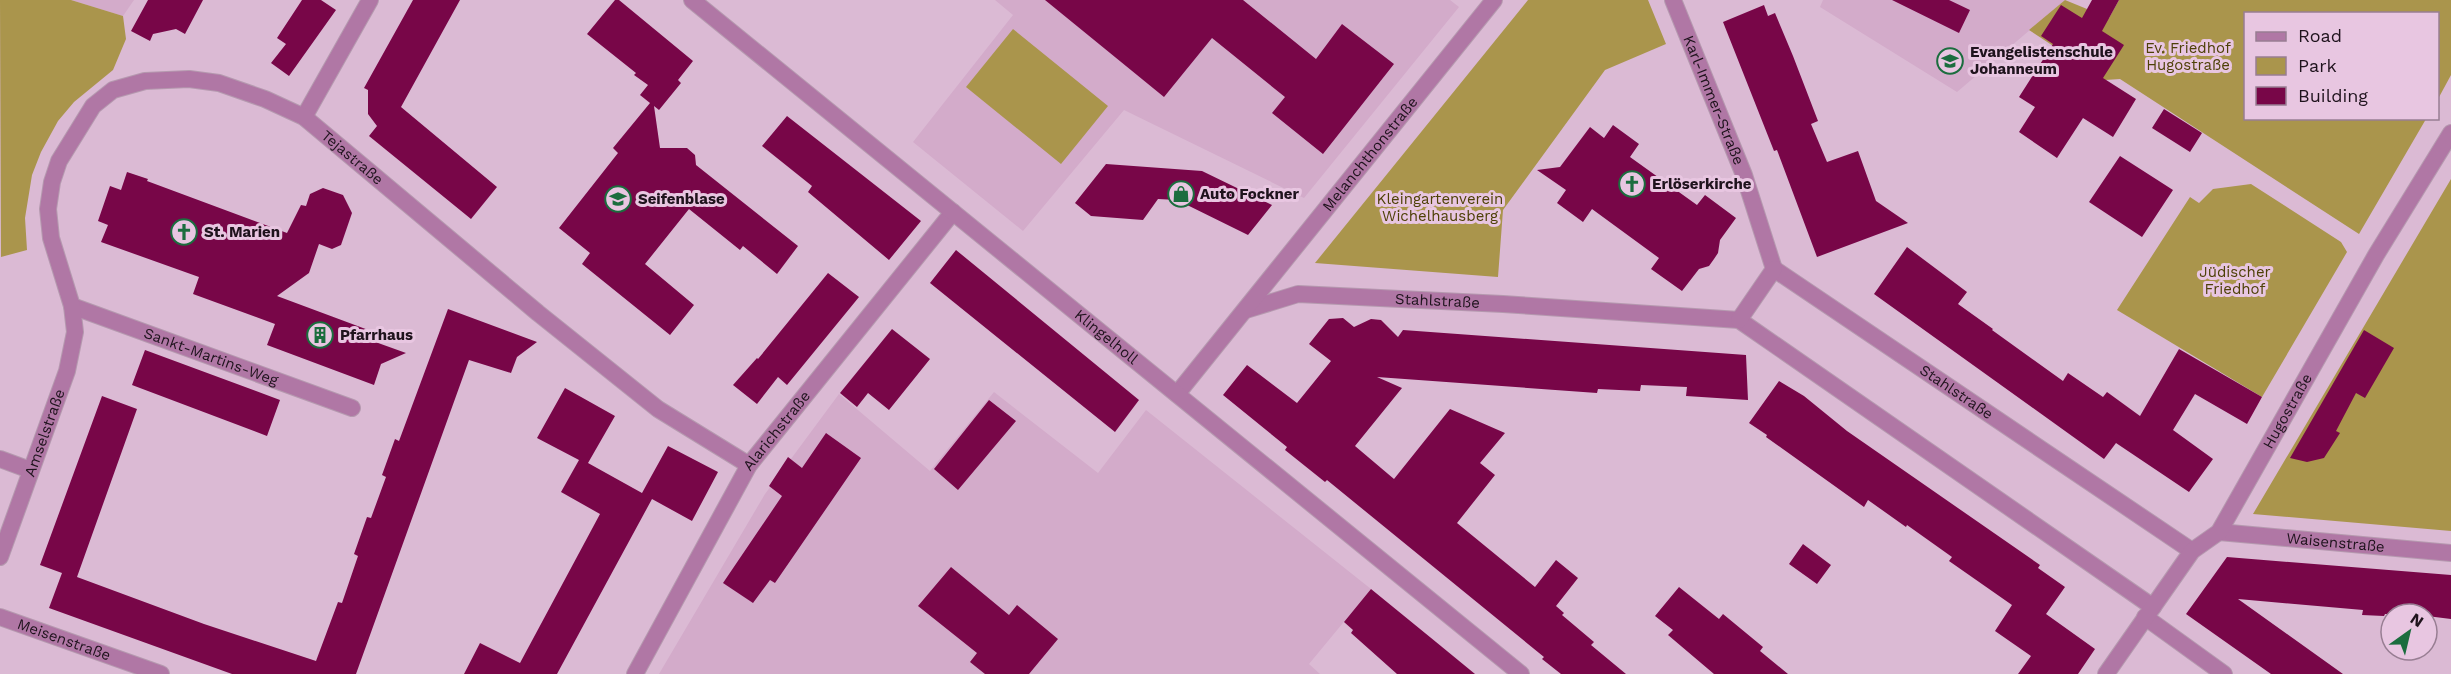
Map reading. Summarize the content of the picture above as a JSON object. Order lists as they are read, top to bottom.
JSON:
{
  "streets": {
    "street": [
      "Karl-Immer-Straße",
      "Melanchthonstraße",
      "Tejastraße",
      "Stahlstraße",
      "Klingelholl",
      "Sankt-Martins-Weg",
      "Hugostraße",
      "Alarichstraße",
      "Amselstraße",
      "Waisenstraße",
      "Meisenstraße"
    ]
  },
  "crossings": [
    ["Karl-Immer-Straße", "Stahlstraße"],
    ["Melanchthonstraße", "Stahlstraße"],
    ["Tejastraße", "Sankt-Martins-Weg"],
    ["Tejastraße", "Alarichstraße"],
    ["Tejastraße", "Amselstraße"],
    ["Stahlstraße", "Hugostraße"],
    ["Klingelholl", "Alarichstraße"],
    ["Sankt-Martins-Weg", "Amselstraße"],
    ["Hugostraße", "Waisenstraße"]
  ],
  "parks": ["Ev. Friedhof Hugostraße", "Kleingartenverein Wichelhausberg", "Jüdischer Friedhof"],
  "places": {
    "school or university": ["Evangelistenschule Johanneum", "Seifenblase"],
    "church": ["Erlöserkirche", "St. Marien"],
    "shop": ["Auto Fockner"],
    "building": ["Pfarrhaus"]
  },
  "legend": ["Road", "Park", "Building"],
  "north": "top right"
}
